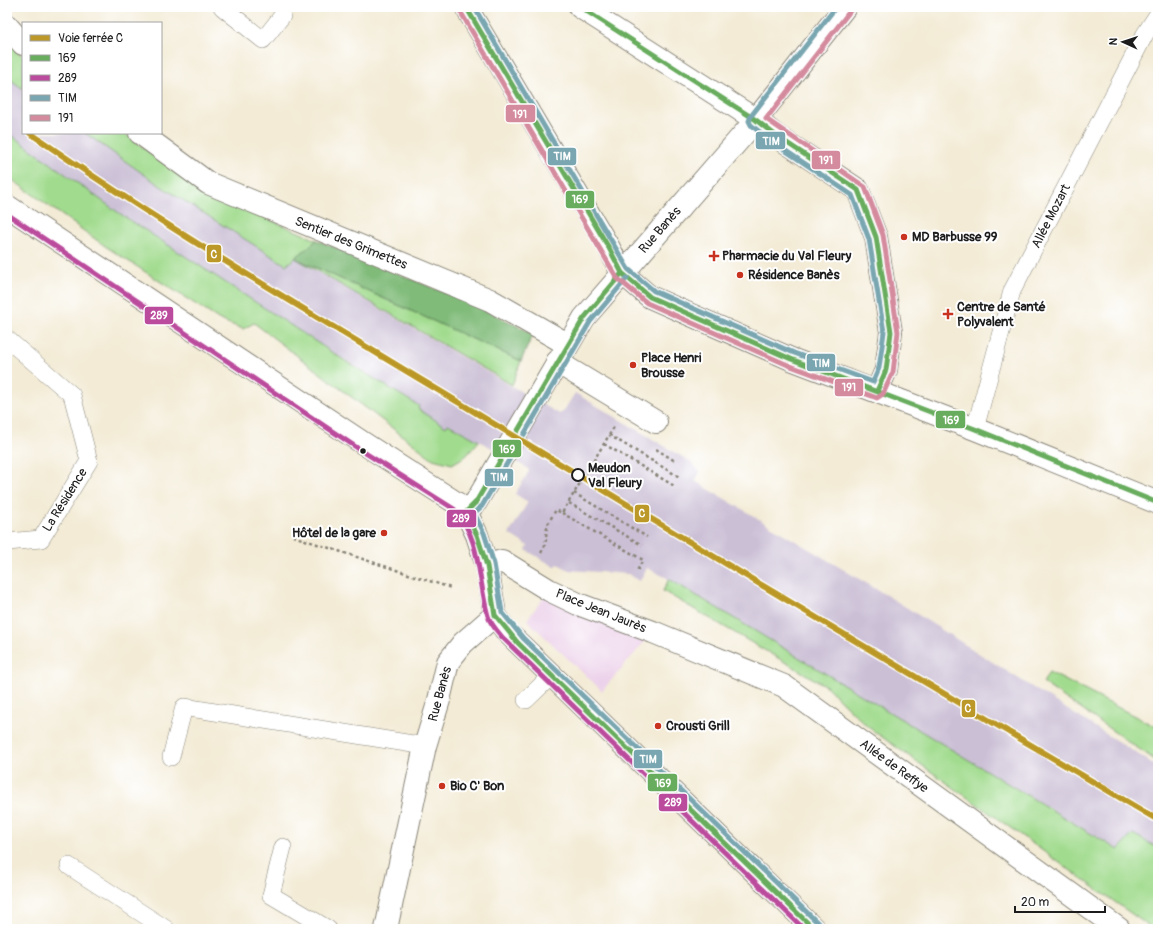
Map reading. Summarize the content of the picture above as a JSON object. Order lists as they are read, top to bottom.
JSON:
{
  "streets": {
    "street": [
      "Rue Banès",
      "Sentier des Grimettes",
      "Place Jean Jaurès",
      "Allée de Reffye"
    ],
    "lane": ["Allée Mozart", "La Résidence"]
  },
  "crossings": [
    ["Rue Banès", "Sentier des Grimettes"],
    ["Place Jean Jaurès", "Allée de Reffye"]
  ],
  "places": {
    "other": [
      "MD Barbusse 99",
      "Résidence Banès",
      "Place Henri Brousse",
      "Meudon Val Fleury",
      "Hôtel de la gare",
      "Crousti Grill",
      "Bio C' Bon"
    ],
    "health": ["Pharmacie du Val Fleury", "Centre de Santé Polyvalent"]
  },
  "lines": [
    "transit line 169",
    "transit line TIM",
    "transit line 191",
    "rail line C",
    "transit line 289"
  ],
  "legend": [
    "Voie ferrée C",
    "169",
    "289",
    "TIM",
    "191"
  ],
  "scale_bar": "20 m",
  "north": "left"
}
